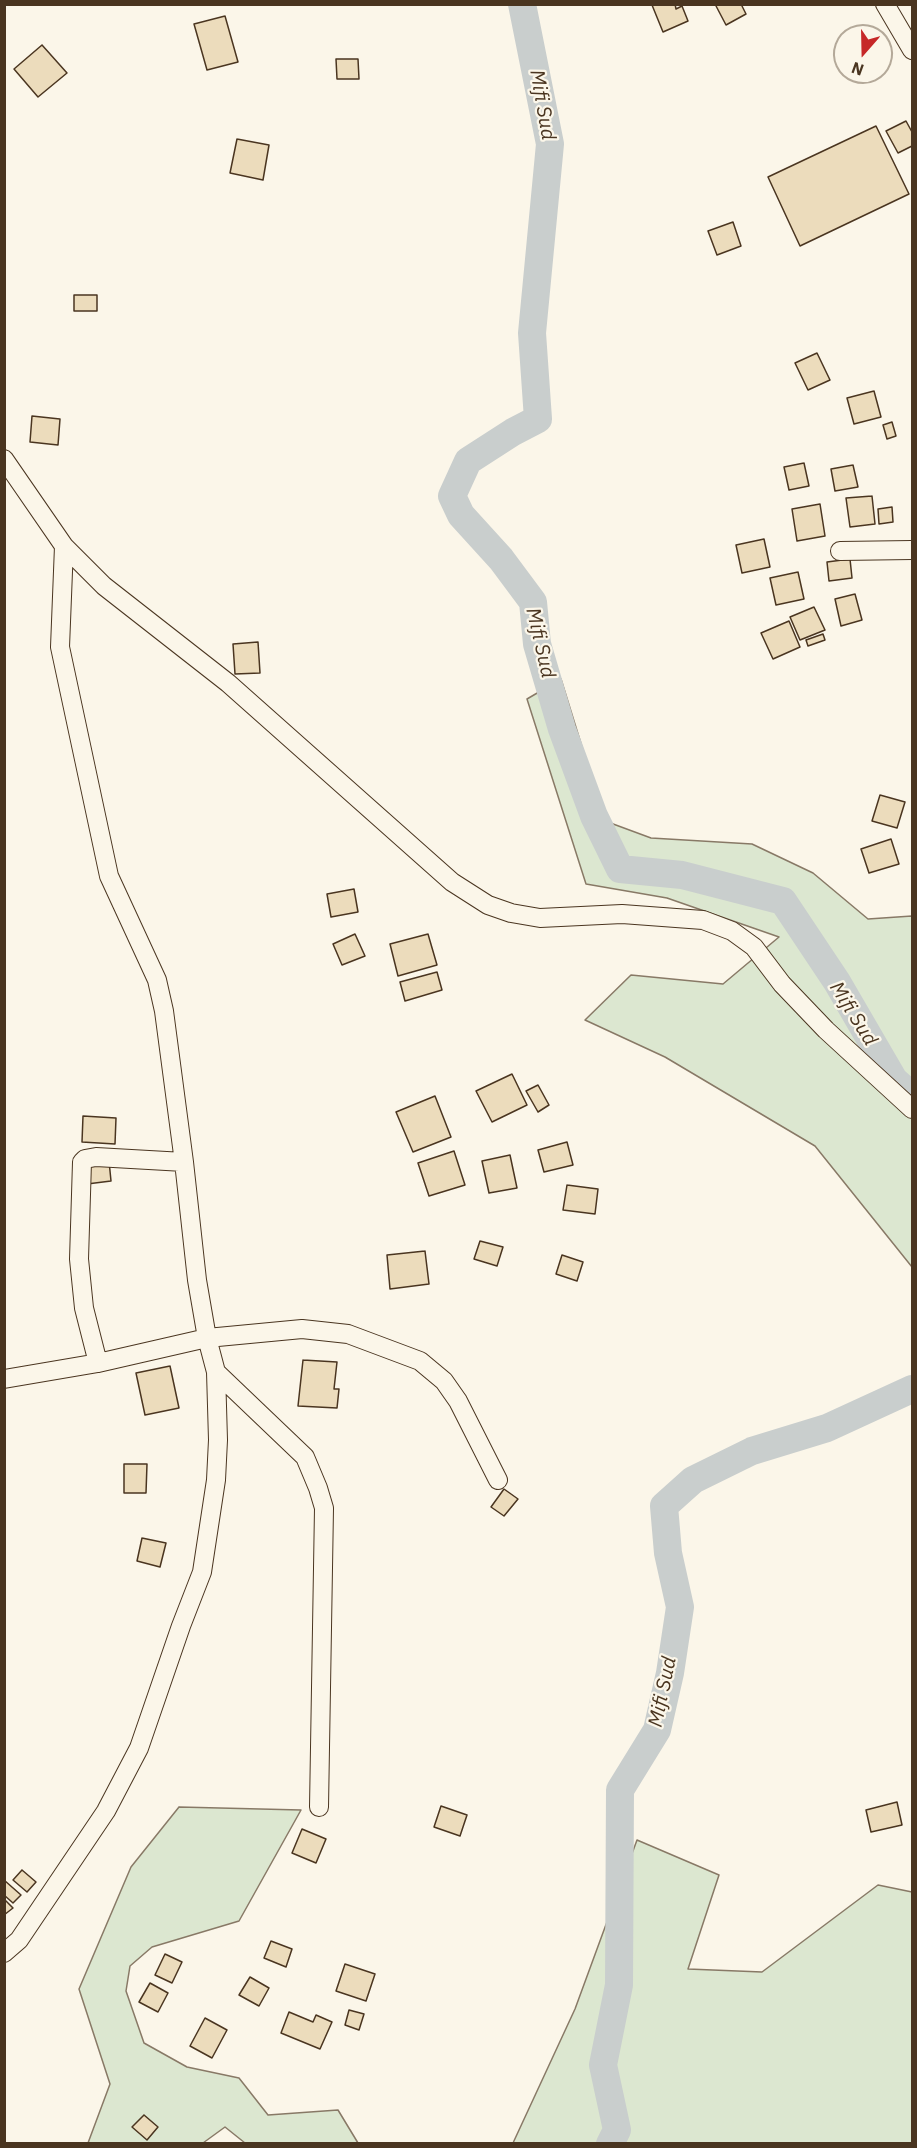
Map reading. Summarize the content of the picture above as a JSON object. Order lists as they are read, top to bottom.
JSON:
{
  "water": ["Mifi Sud"],
  "north": "bottom"
}
